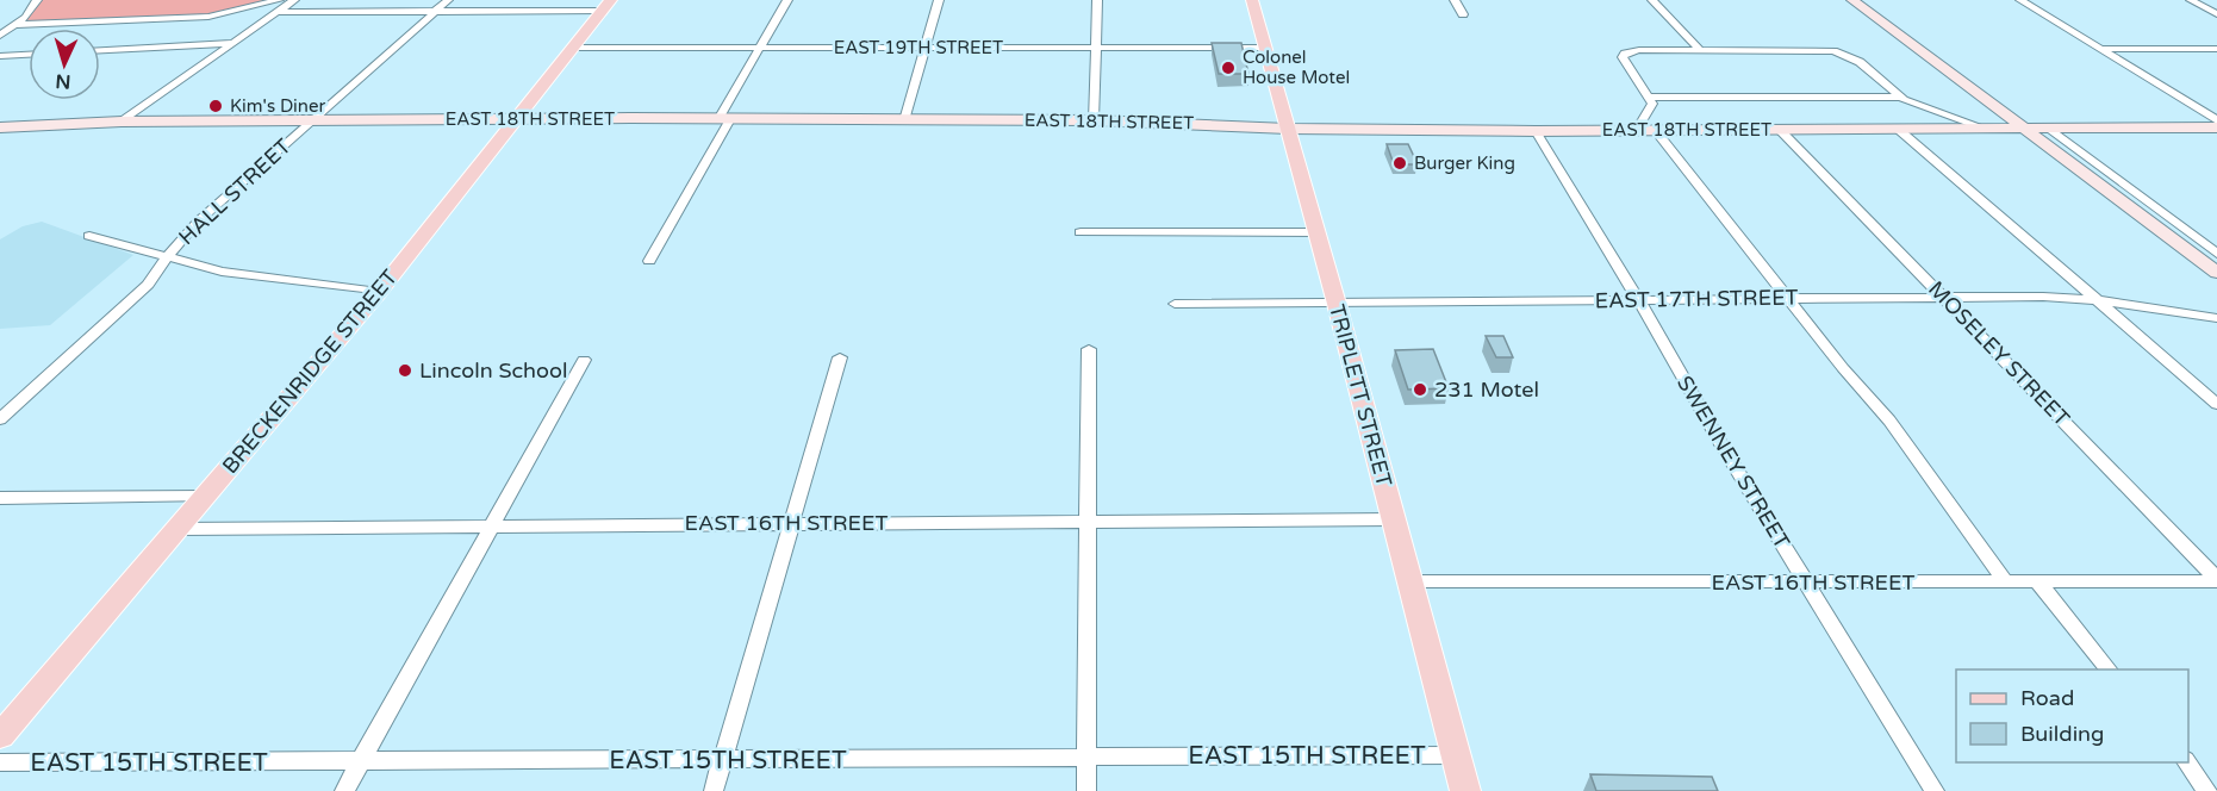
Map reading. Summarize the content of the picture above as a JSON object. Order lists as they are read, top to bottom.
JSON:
{
  "streets": {
    "main road": ["BRECKENRIDGE STREET", "TRIPLETT STREET"],
    "street": [
      "EAST 19TH STREET",
      "EAST 18TH STREET",
      "HALL STREET",
      "EAST 17TH STREET",
      "MOSELEY STREET",
      "SWENNEY STREET",
      "EAST 16TH STREET",
      "EAST 15TH STREET"
    ]
  },
  "crossings": [
    ["EAST 19TH STREET", "BRECKENRIDGE STREET"],
    ["EAST 19TH STREET", "TRIPLETT STREET"],
    ["EAST 18TH STREET", "HALL STREET"],
    ["EAST 18TH STREET", "MOSELEY STREET"],
    ["EAST 18TH STREET", "BRECKENRIDGE STREET"],
    ["EAST 18TH STREET", "TRIPLETT STREET"],
    ["EAST 18TH STREET", "SWENNEY STREET"],
    ["EAST 17TH STREET", "MOSELEY STREET"],
    ["EAST 17TH STREET", "TRIPLETT STREET"],
    ["EAST 17TH STREET", "SWENNEY STREET"],
    ["MOSELEY STREET", "EAST 16TH STREET"],
    ["BRECKENRIDGE STREET", "EAST 16TH STREET"],
    ["TRIPLETT STREET", "EAST 16TH STREET"],
    ["TRIPLETT STREET", "EAST 15TH STREET"],
    ["SWENNEY STREET", "EAST 16TH STREET"]
  ],
  "places": [
    "Colonel House Motel",
    "Kim's Diner",
    "Burger King",
    "Lincoln School",
    "231 Motel"
  ],
  "legend": ["Road", "Building"],
  "north": "bottom"
}
